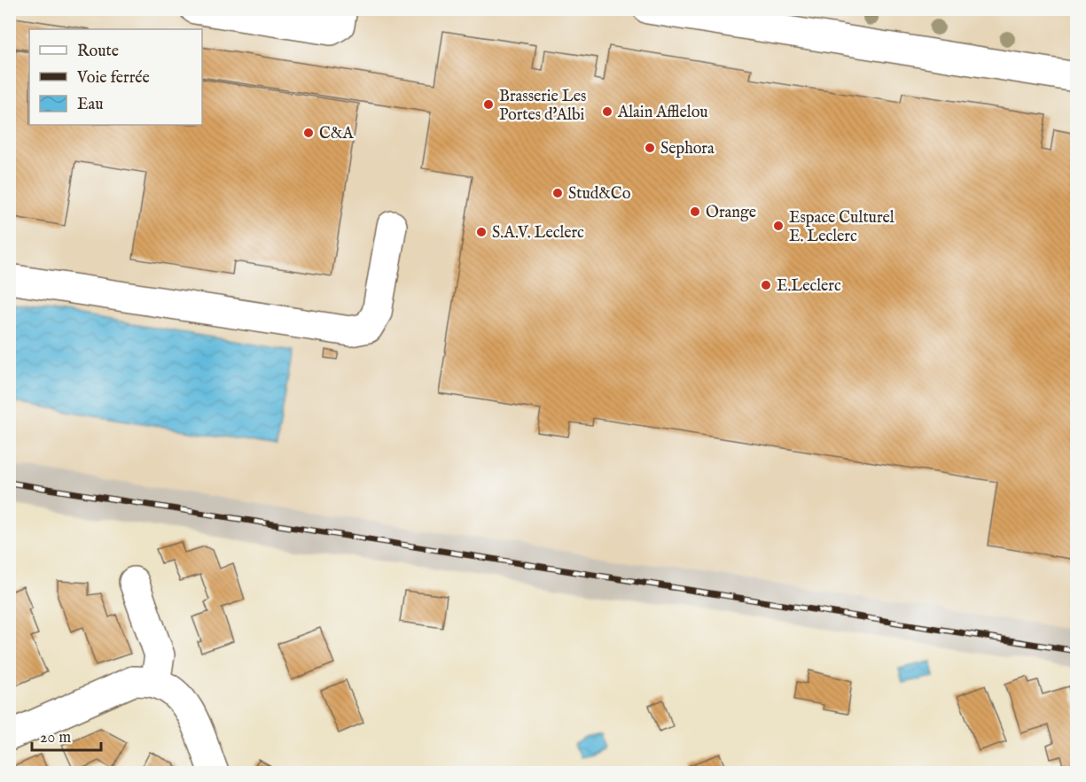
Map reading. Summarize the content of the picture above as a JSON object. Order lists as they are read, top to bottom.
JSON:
{
  "places": [
    "Brasserie Les Portes d'Albi",
    "Alain Afflelou",
    "C&A",
    "Sephora",
    "Stud&Co",
    "Orange",
    "Espace Culturel E. Leclerc",
    "S.A.V. Leclerc",
    "E.Leclerc"
  ],
  "legend": ["Route", "Voie ferrée", "Eau"],
  "scale_bar": "20 m"
}
